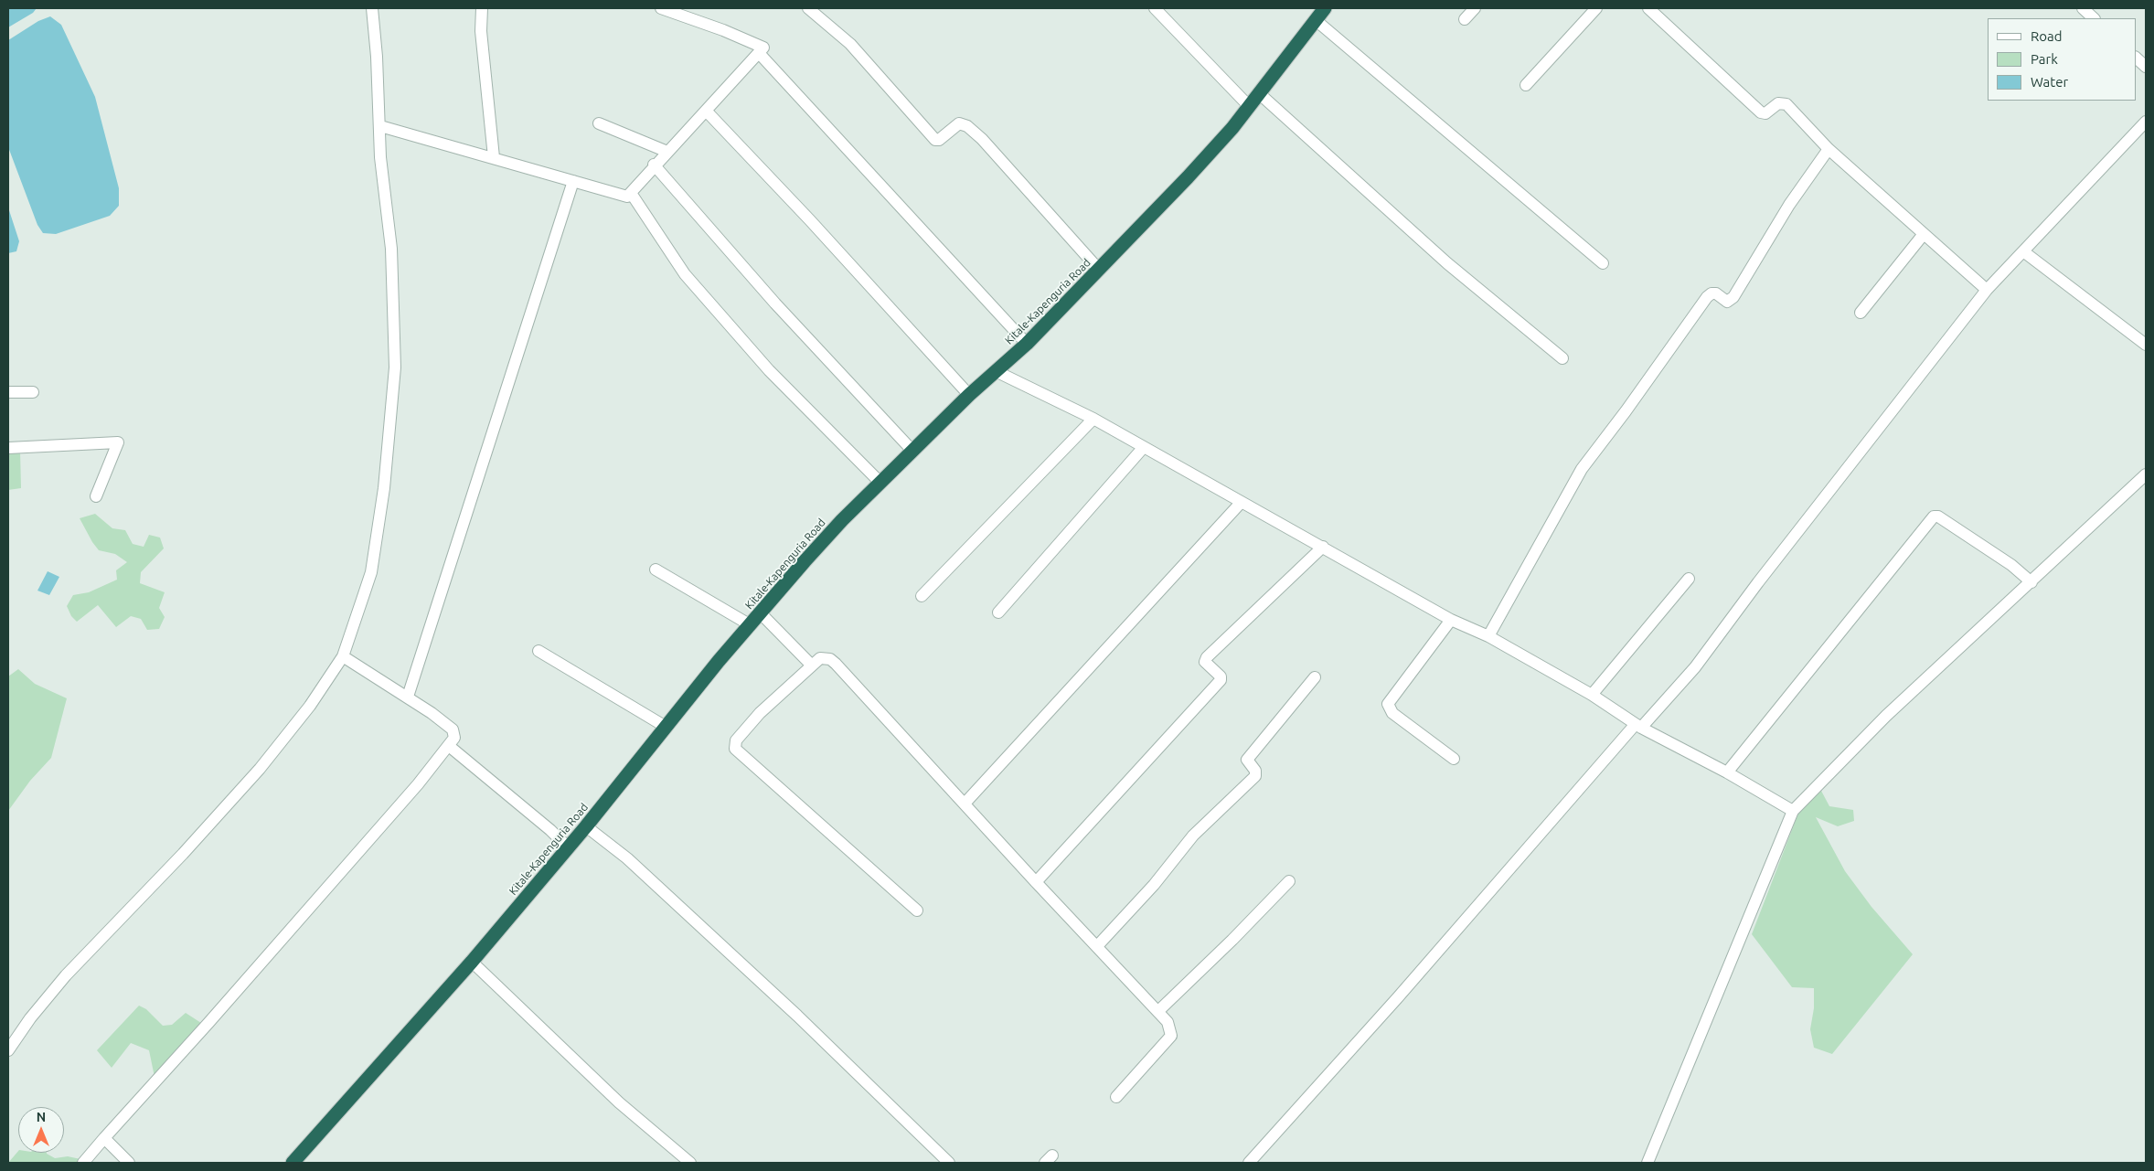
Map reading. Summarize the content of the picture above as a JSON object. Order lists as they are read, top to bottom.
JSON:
{
  "streets": {
    "highway": ["Kitale-Kapenguria Road"]
  },
  "legend": ["Road", "Park", "Water"],
  "north": "top"
}
